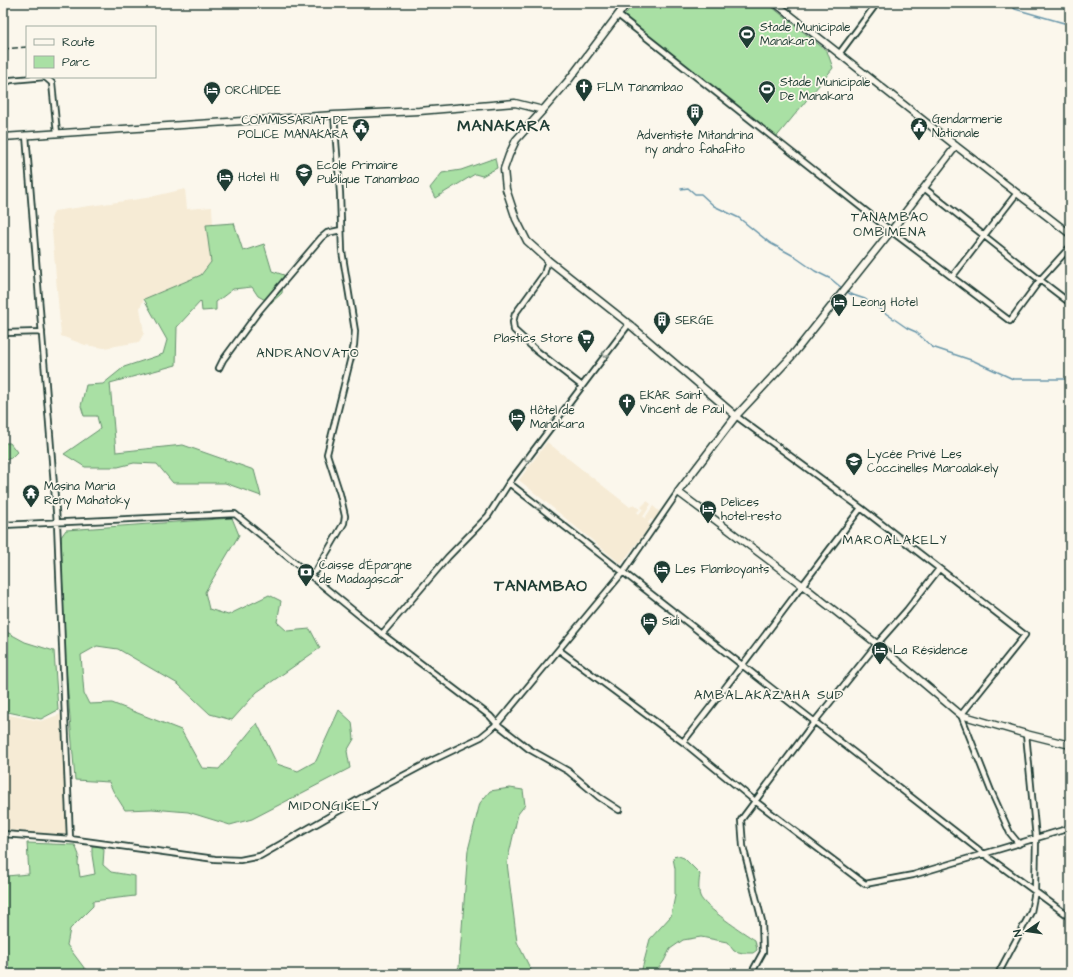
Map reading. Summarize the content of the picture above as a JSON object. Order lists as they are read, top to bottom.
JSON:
{
  "districts": [
    "MANAKARA",
    "TANAMBAO OMBIMENA",
    "ANDRANOVATO",
    "MAROALAKELY",
    "TANAMBAO",
    "AMBALAKAZAHA SUD",
    "MIDONGIKELY"
  ],
  "places": {
    "sports": ["Stade Municipale Manakara", "Stade Municipale De Manakara"],
    "church": ["FLM Tanambao", "EKAR Saint Vincent de Paul"],
    "hotel": [
      "ORCHIDEE",
      "Hotel H1",
      "Leong Hotel",
      "Hôtel de Manakara",
      "Delices hotel-resto",
      "Les Flamboyants",
      "Sidi",
      "La Résidence"
    ],
    "building": ["Adventiste Mitandrina ny andro fahafito", "SERGE"],
    "public building": ["Gendarmerie Nationale", "COMMISSARIAT DE POLICE MANAKARA"],
    "school or university": ["Ecole Primaire Publique Tanambao", "Lycée Privé Les Coccinelles Maroalakely"],
    "supermarket": ["Plastics Store"],
    "temple": ["Masina Maria Reny Mahatoky"],
    "bank": ["Caisse d'Épargne de Madagascar"]
  },
  "legend": ["Route", "Parc"],
  "north": "left"
}
